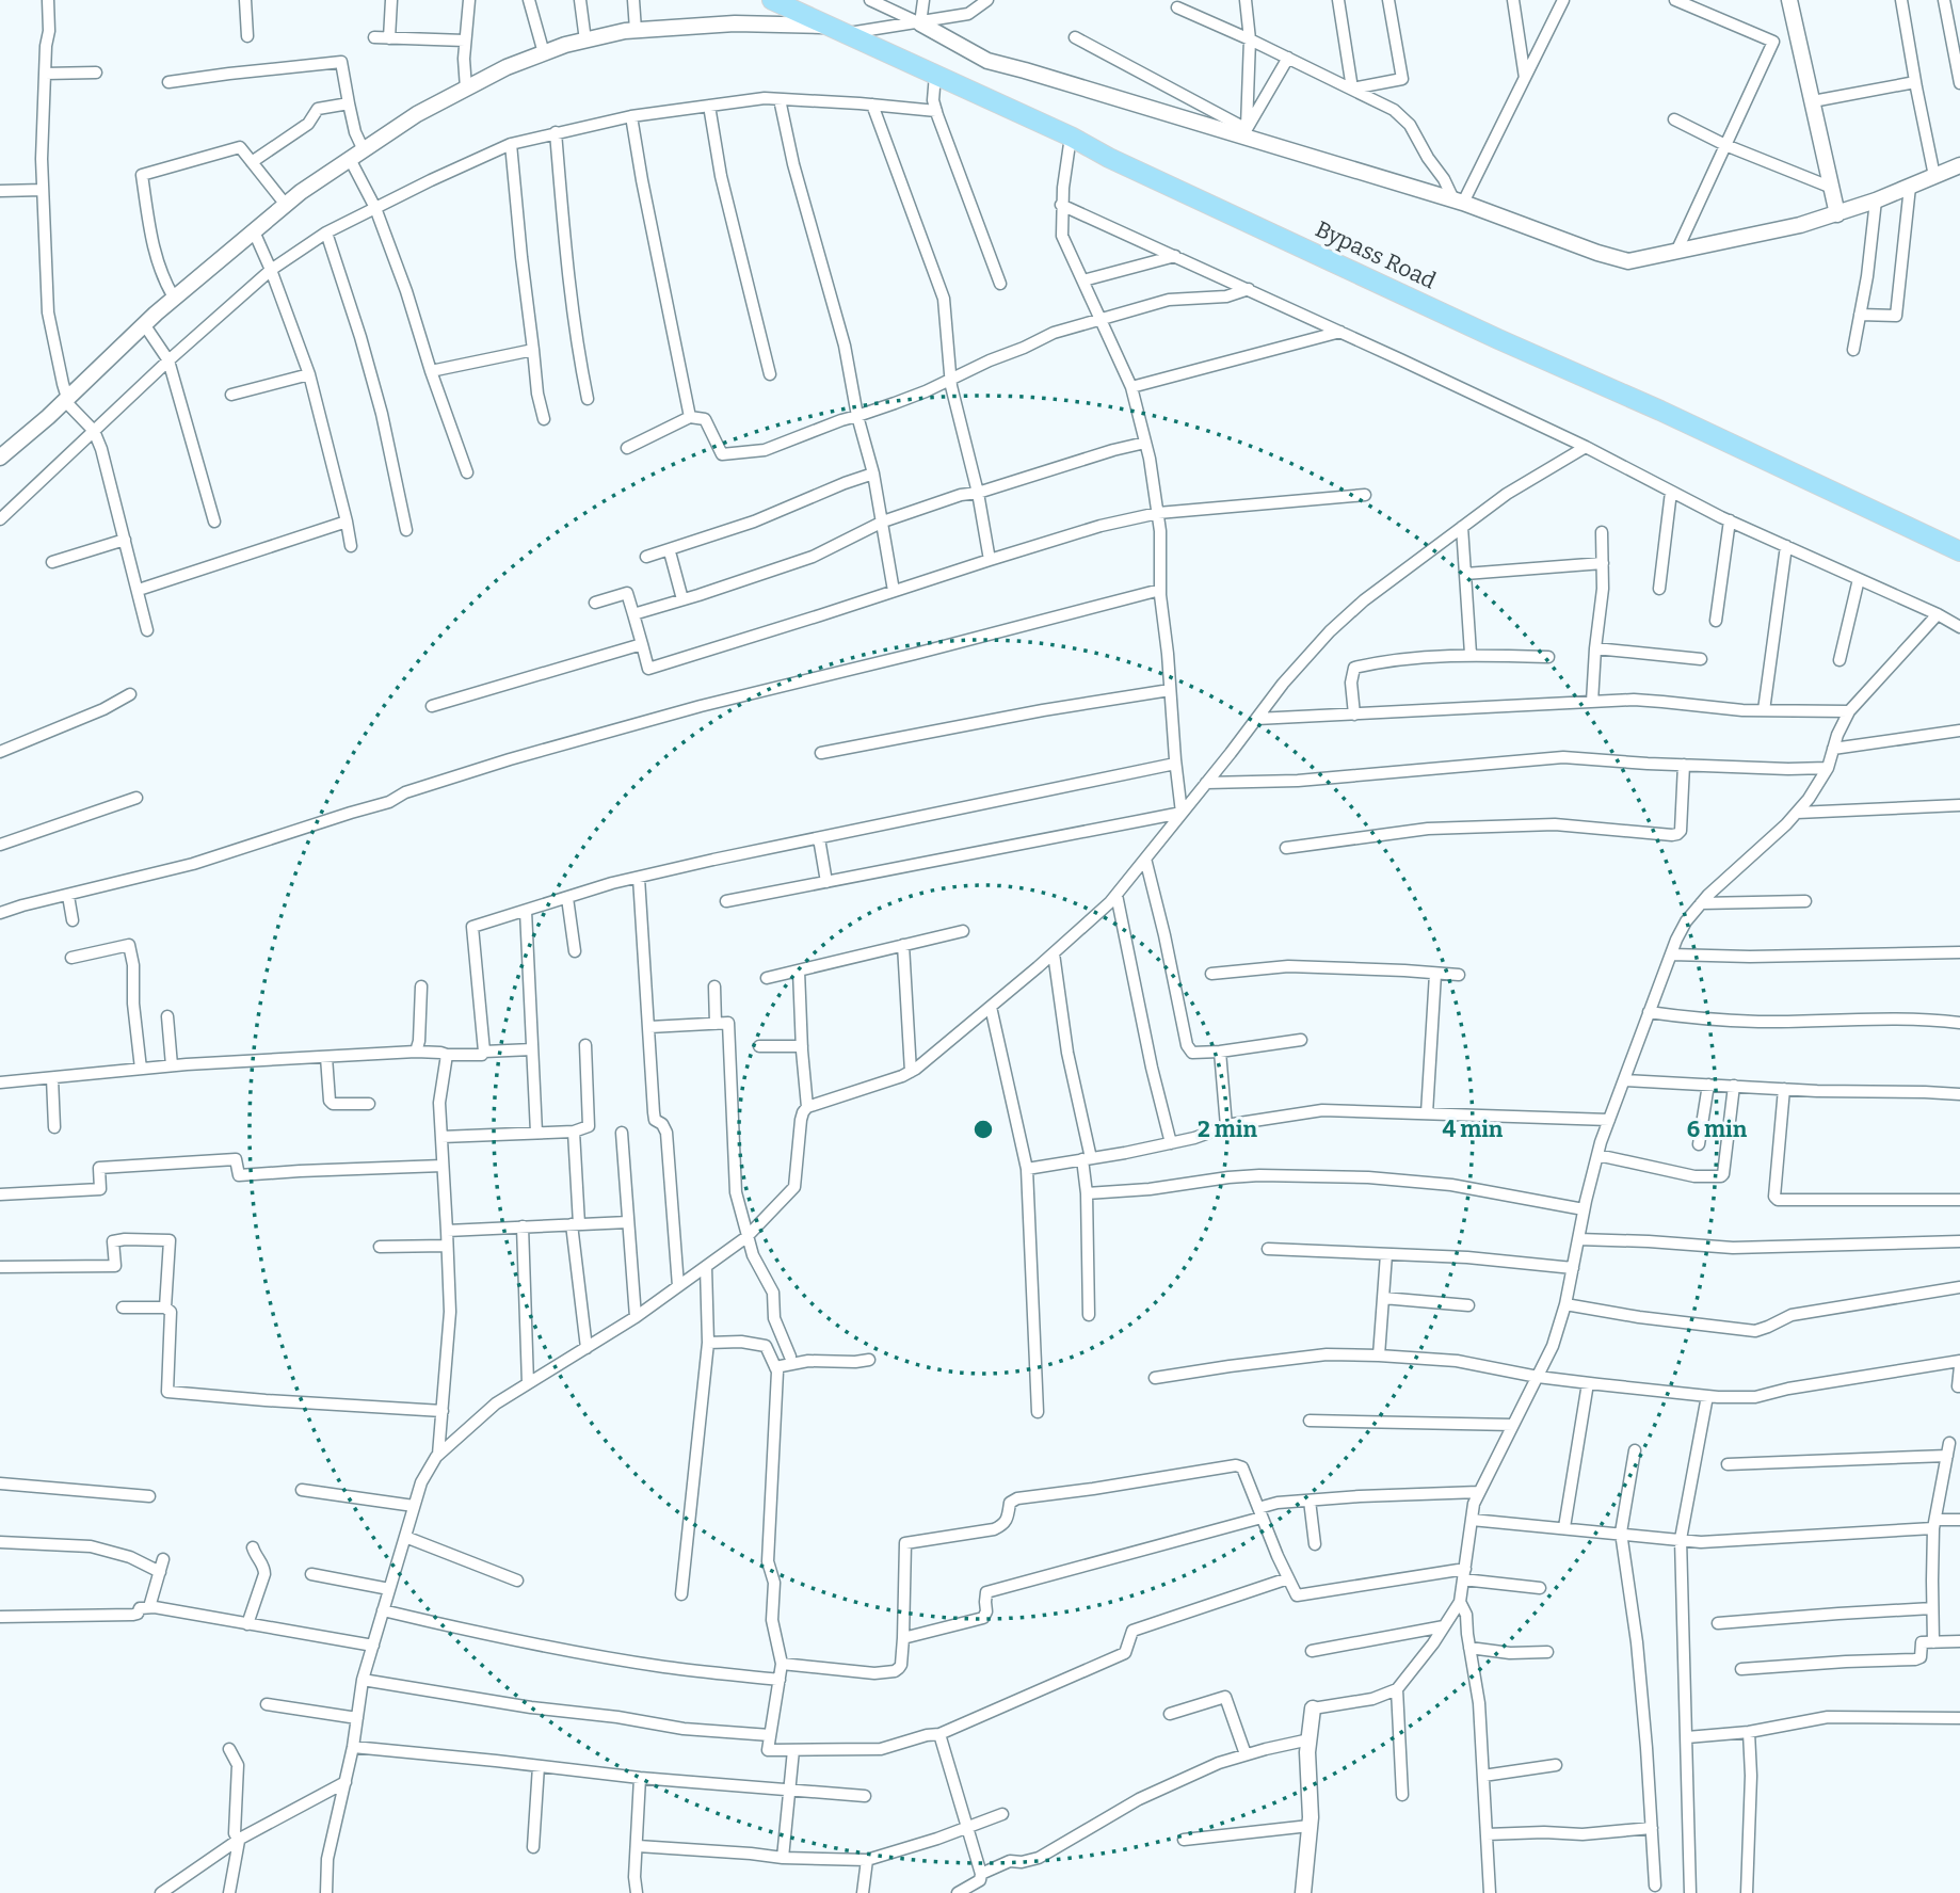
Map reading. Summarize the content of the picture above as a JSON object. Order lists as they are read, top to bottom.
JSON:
{
  "streets": {
    "main road": ["Bypass Road"]
  },
  "rings": ["2 min", "4 min", "6 min"]
}
